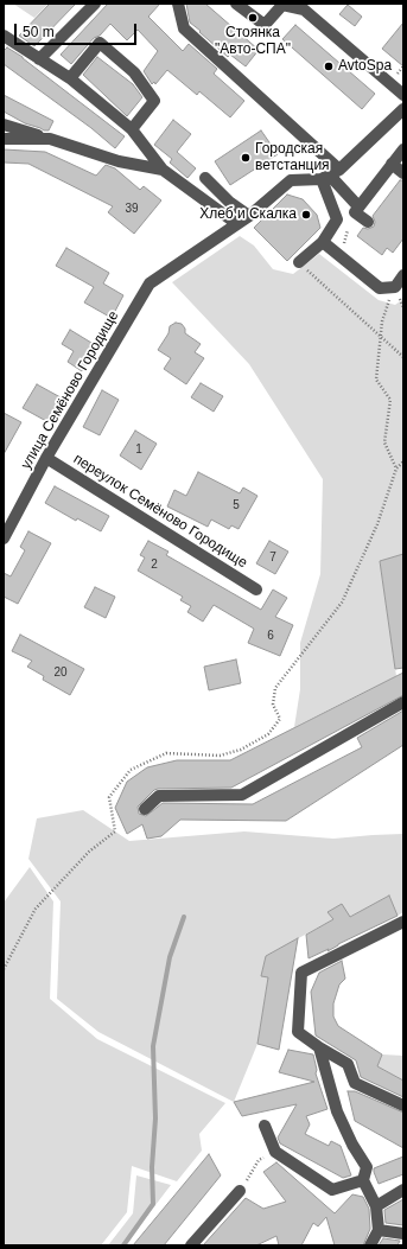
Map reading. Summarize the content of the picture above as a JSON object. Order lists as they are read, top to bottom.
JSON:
{
  "streets": {
    "street": ["улица Семёново Городище", "переулок Семёново Городище"]
  },
  "crossings": [
    ["улица Семёново Городище", "переулок Семёново Городище"]
  ],
  "places": [
    "Стоянка \"Авто-СПА\"",
    "AvtoSpa",
    "Городская ветстанция",
    "Хлеб и Скалка"
  ],
  "house_numbers": [
    "39",
    "1",
    "5",
    "7",
    "2",
    "6",
    "20"
  ],
  "scale_bar": "50 m"
}
